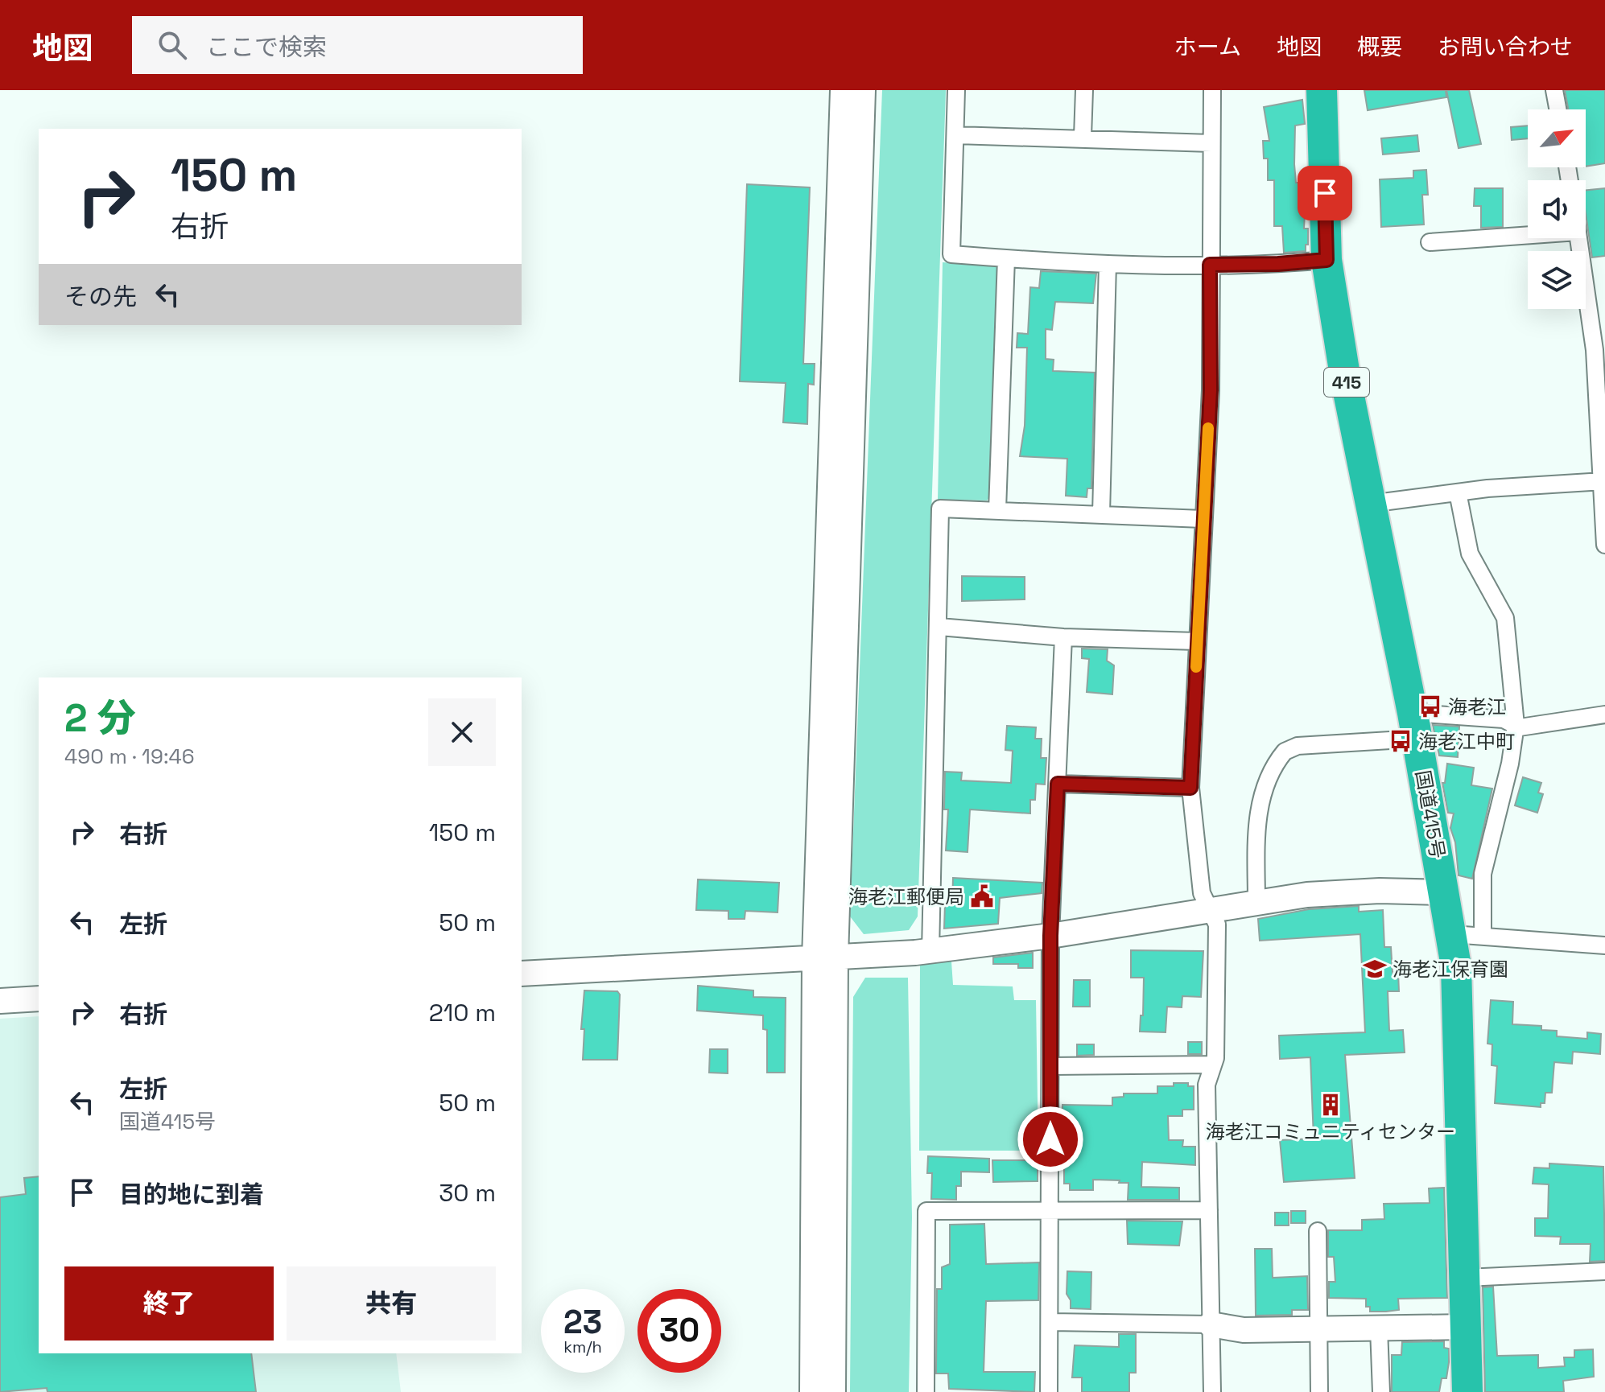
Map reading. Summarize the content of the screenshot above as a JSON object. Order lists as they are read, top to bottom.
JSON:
{
  "streets": {
    "highway": ["415", "国道415号"]
  },
  "places": {
    "bus stop": ["海老江", "海老江中町"],
    "public building": ["海老江郵便局"],
    "school or university": ["海老江保育園"],
    "building": ["海老江コミュニティセンター"]
  },
  "north": "top right",
  "page": {
    "header": "地図",
    "search": "ここで検索",
    "nav": [
      "ホーム",
      "地図",
      "概要",
      "お問い合わせ"
    ],
    "turn": ["150 m", "右折"],
    "then": "その先",
    "heading": ["2 分", "490 m · 19:46"],
    "list": [
      {
        "name": "右折",
        "value": "150 m"
      },
      {
        "name": "左折",
        "value": "50 m"
      },
      {
        "name": "右折",
        "value": "210 m"
      },
      {
        "name": "左折",
        "note": "国道415号",
        "value": "50 m"
      },
      {
        "name": "目的地に到着",
        "value": "30 m"
      }
    ],
    "buttons": ["終了", "共有"],
    "speed": "23 km/h",
    "limit": "30"
  }
}
